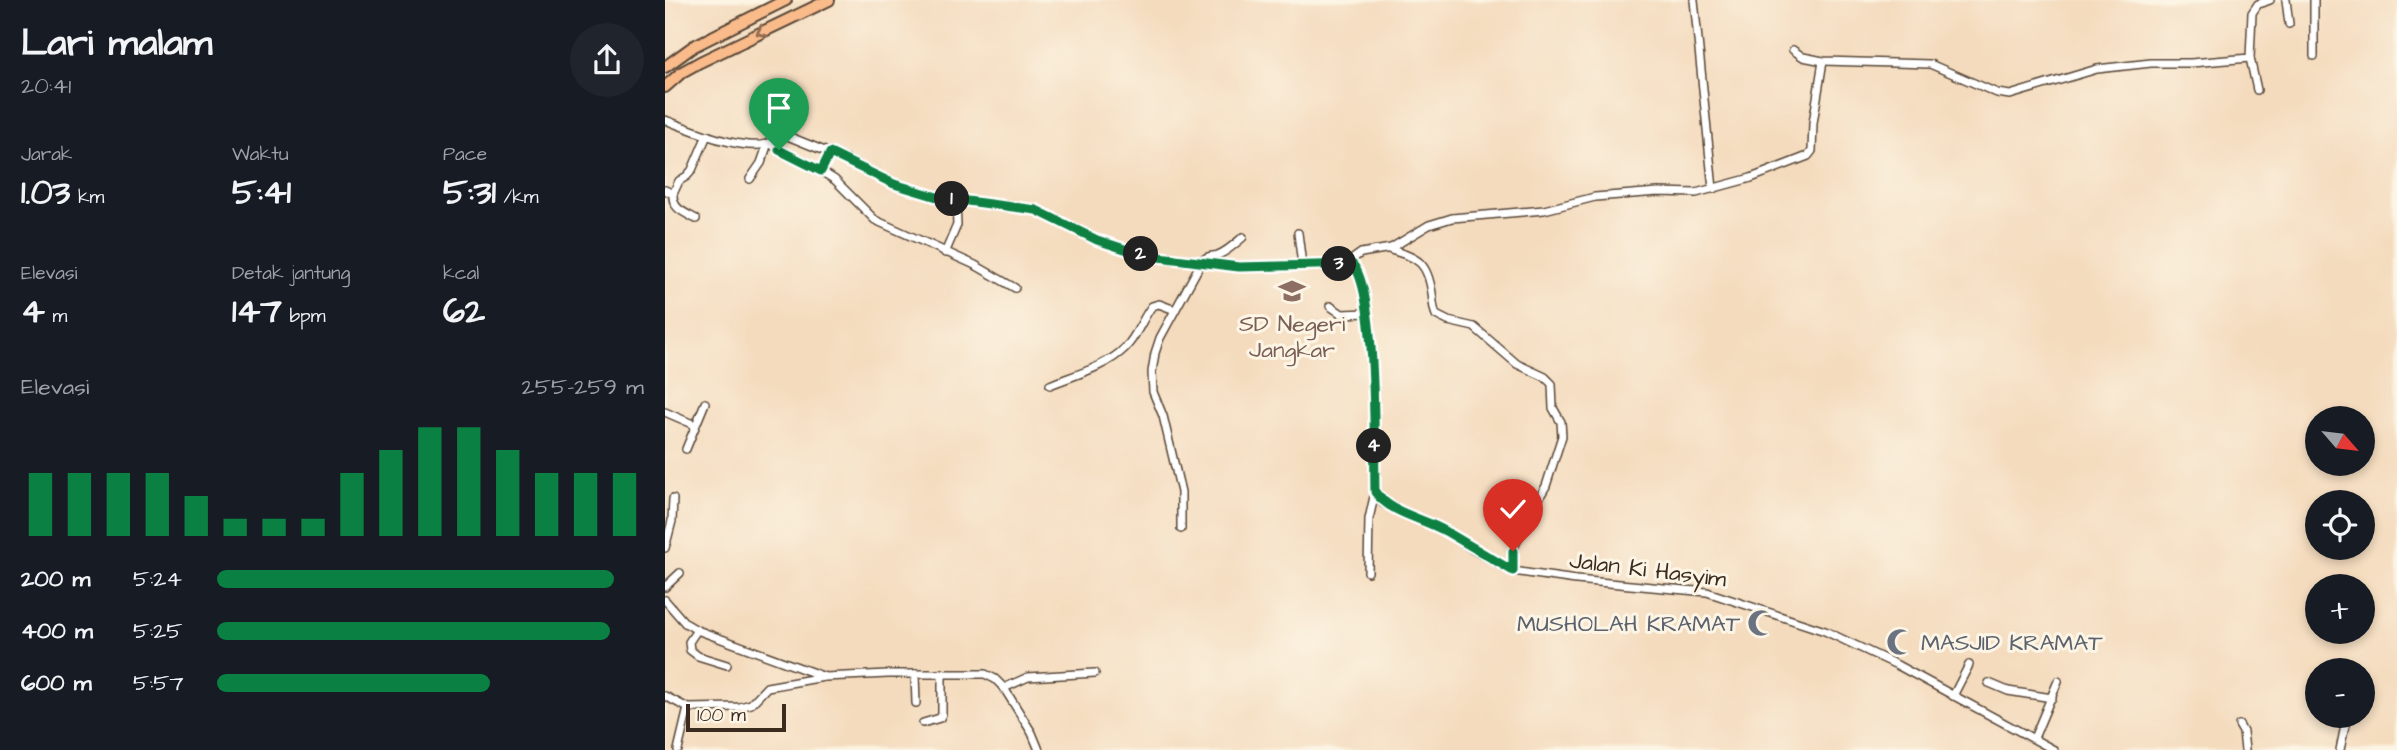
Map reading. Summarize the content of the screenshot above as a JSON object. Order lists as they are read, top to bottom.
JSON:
{
  "streets": {
    "street": ["Jalan Ki Hasyim"]
  },
  "places": {
    "school or university": ["SD Negeri Jangkar"],
    "mosque": ["MUSHOLAH KRAMAT", "MASJID KRAMAT"]
  },
  "scale_bar": "100 m",
  "north": "bottom right",
  "page": {
    "heading": ["Lari malam", "20:41"],
    "stats": [
      ["Jarak", "1.03 km"],
      ["Waktu", "5:41"],
      ["Pace", "5:31 /km"],
      ["Elevasi", "4 m"],
      ["Detak jantung", "147 bpm"],
      ["kcal", "62"]
    ],
    "pins": [
      "1",
      "2",
      "3",
      "4"
    ],
    "chart": ["Elevasi", "255–259 m"],
    "map_buttons": ["+", "−"],
    "list": [
      {
        "name": "200 m",
        "note": "5:24"
      },
      {
        "name": "400 m",
        "note": "5:25"
      },
      {
        "name": "600 m",
        "note": "5:57"
      }
    ],
    "scale": "100 m"
  }
}
